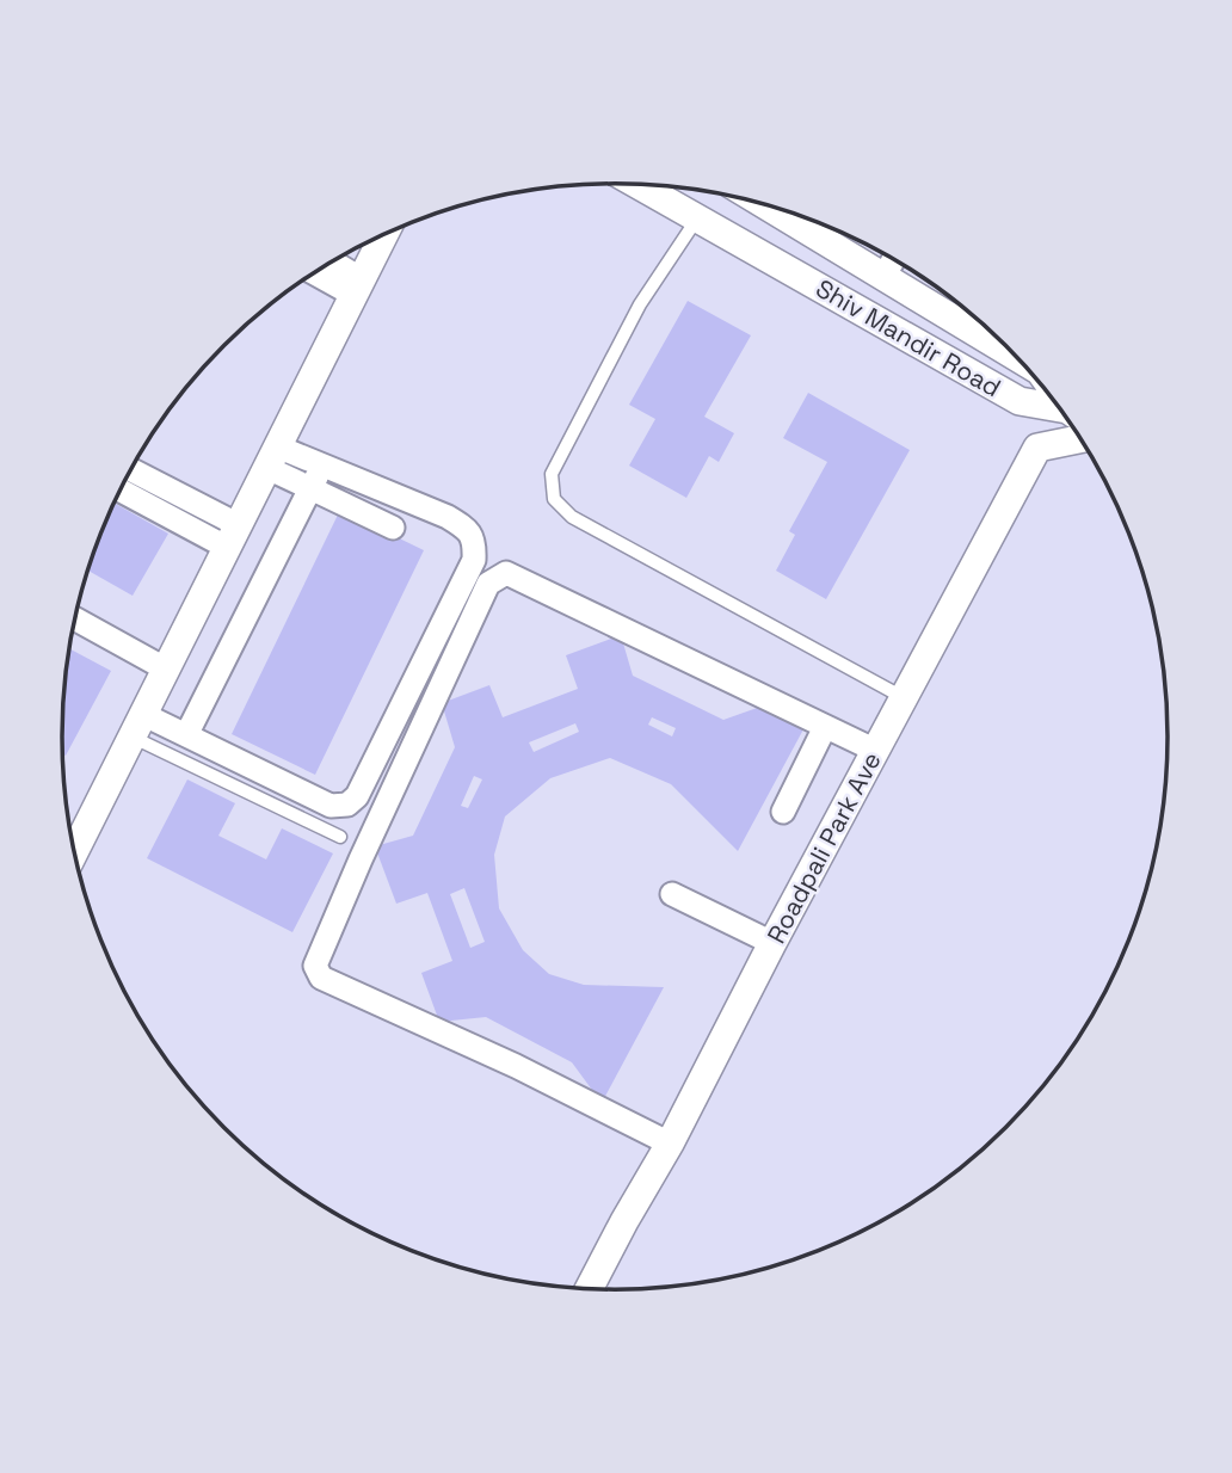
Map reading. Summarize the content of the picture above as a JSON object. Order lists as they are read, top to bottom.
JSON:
{
  "streets": {
    "street": ["Shiv Mandir Road", "Roadpali Park Ave"]
  }
}
